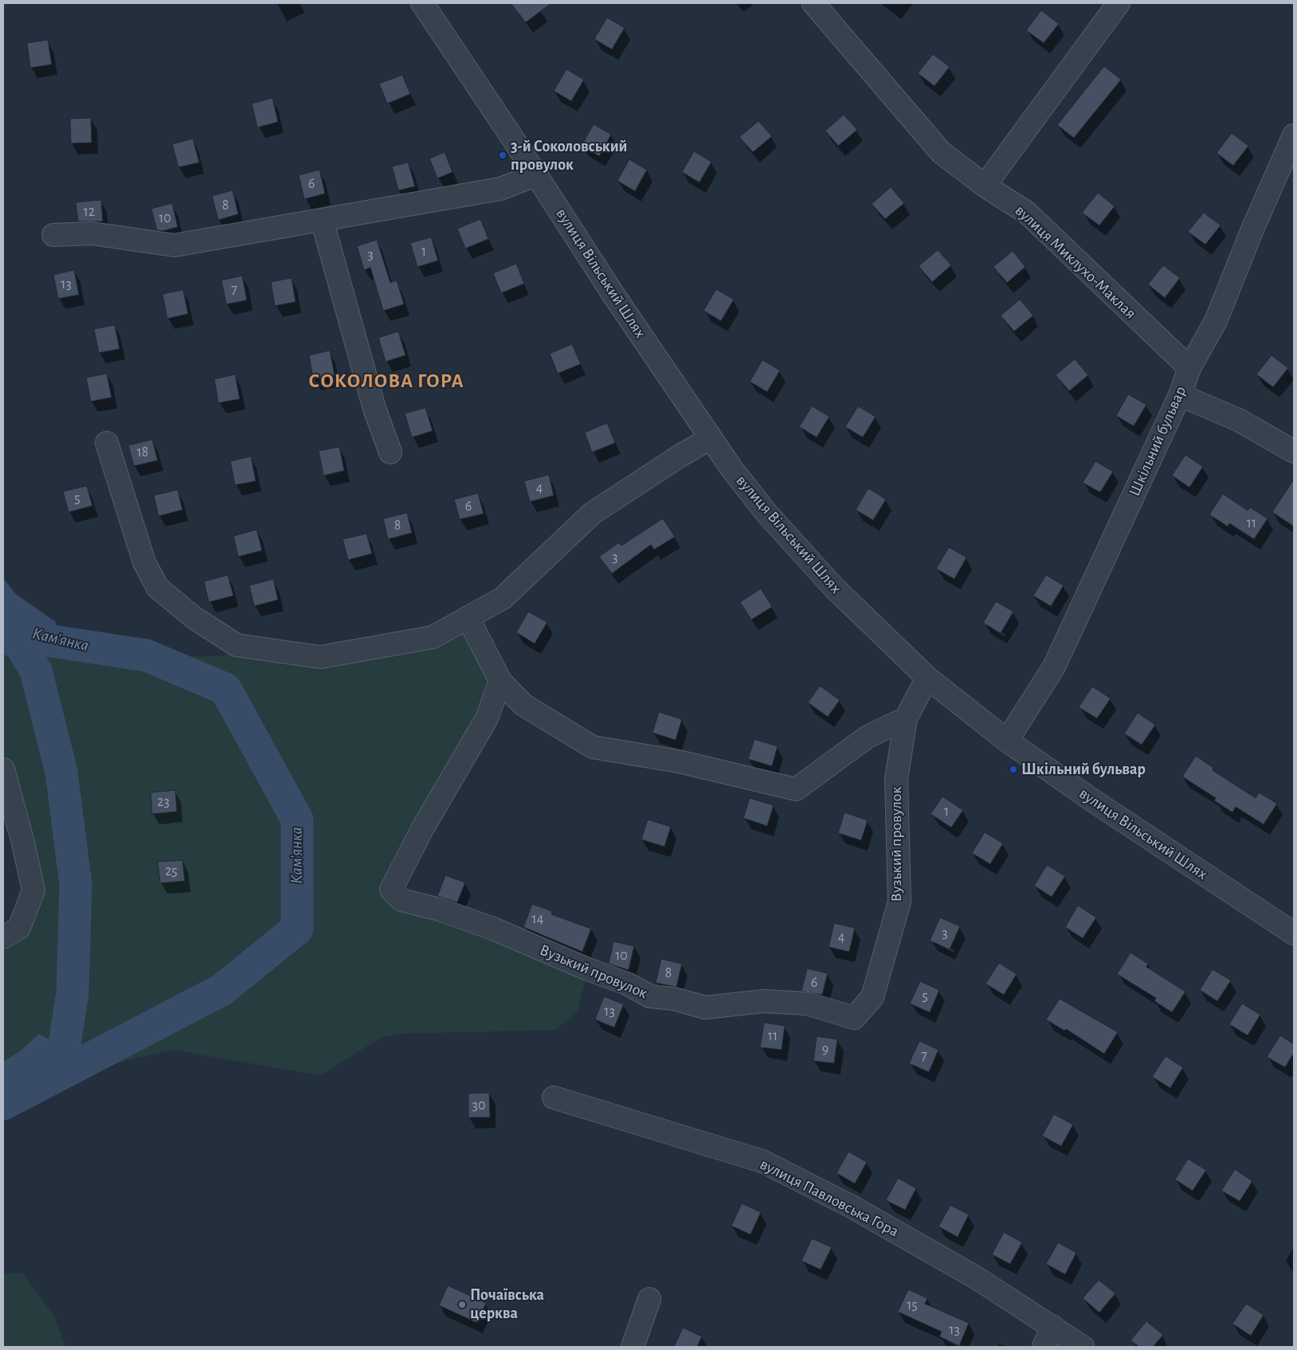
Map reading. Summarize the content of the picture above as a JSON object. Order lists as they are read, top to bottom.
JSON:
{
  "streets": {
    "street": [
      "вулиця Миклухо-Маклая",
      "вулиця Вільський Шлях",
      "Шкільний бульвар",
      "Вузький провулок",
      "вулиця Павловська Гора"
    ]
  },
  "crossings": [
    ["вулиця Миклухо-Маклая", "Шкільний бульвар"],
    ["вулиця Вільський Шлях", "Шкільний бульвар"],
    ["вулиця Вільський Шлях", "Вузький провулок"]
  ],
  "districts": ["СОКОЛОВА ГОРА"],
  "water": ["Кам'янка"],
  "places": ["3-й Соколовський провулок", "Шкільний бульвар", "Почаївська церква"],
  "house_numbers": [
    "6",
    "8",
    "12",
    "10",
    "1",
    "3",
    "13",
    "7",
    "18",
    "4",
    "5",
    "6",
    "11",
    "8",
    "3",
    "23",
    "1",
    "25",
    "14",
    "3",
    "4",
    "10",
    "8",
    "6",
    "5",
    "13",
    "11",
    "9",
    "7",
    "30",
    "15",
    "13"
  ]
}
